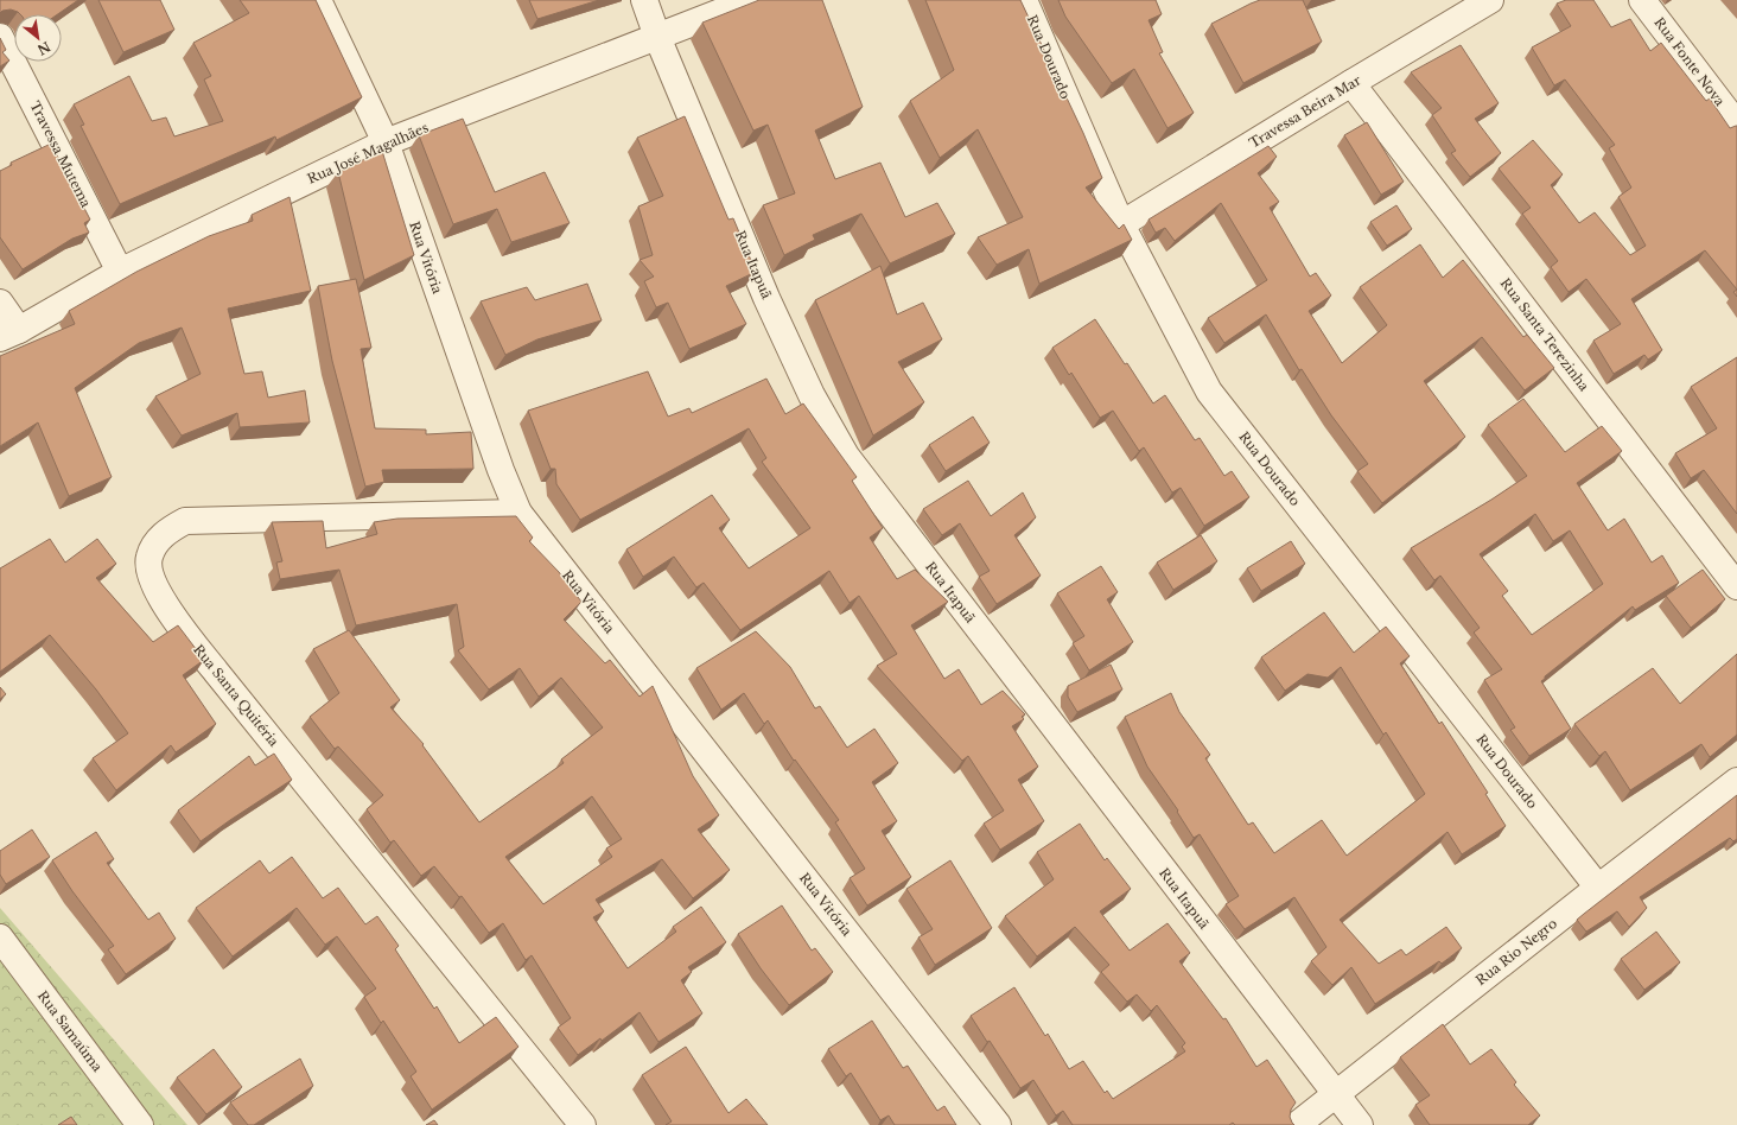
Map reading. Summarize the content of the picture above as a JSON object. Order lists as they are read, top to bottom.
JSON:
{
  "streets": {
    "street": [
      "Rua Dourado",
      "Rua Fonte Nova",
      "Travessa Beira Mar",
      "Rua José Magalhães",
      "Travessa Mutema",
      "Rua Vitória",
      "Rua Itapuã",
      "Rua Santa Terezinha",
      "Rua Santa Quitéria",
      "Rua Rio Negro",
      "Rua Samaúma"
    ]
  },
  "crossings": [
    ["Rua Dourado", "Travessa Beira Mar"],
    ["Rua Dourado", "Rua Rio Negro"],
    ["Travessa Beira Mar", "Rua Santa Terezinha"],
    ["Rua José Magalhães", "Travessa Mutema"],
    ["Rua José Magalhães", "Rua Vitória"],
    ["Rua José Magalhães", "Rua Itapuã"],
    ["Rua Vitória", "Rua Santa Quitéria"],
    ["Rua Itapuã", "Rua Rio Negro"]
  ],
  "north": "bottom right"
}
